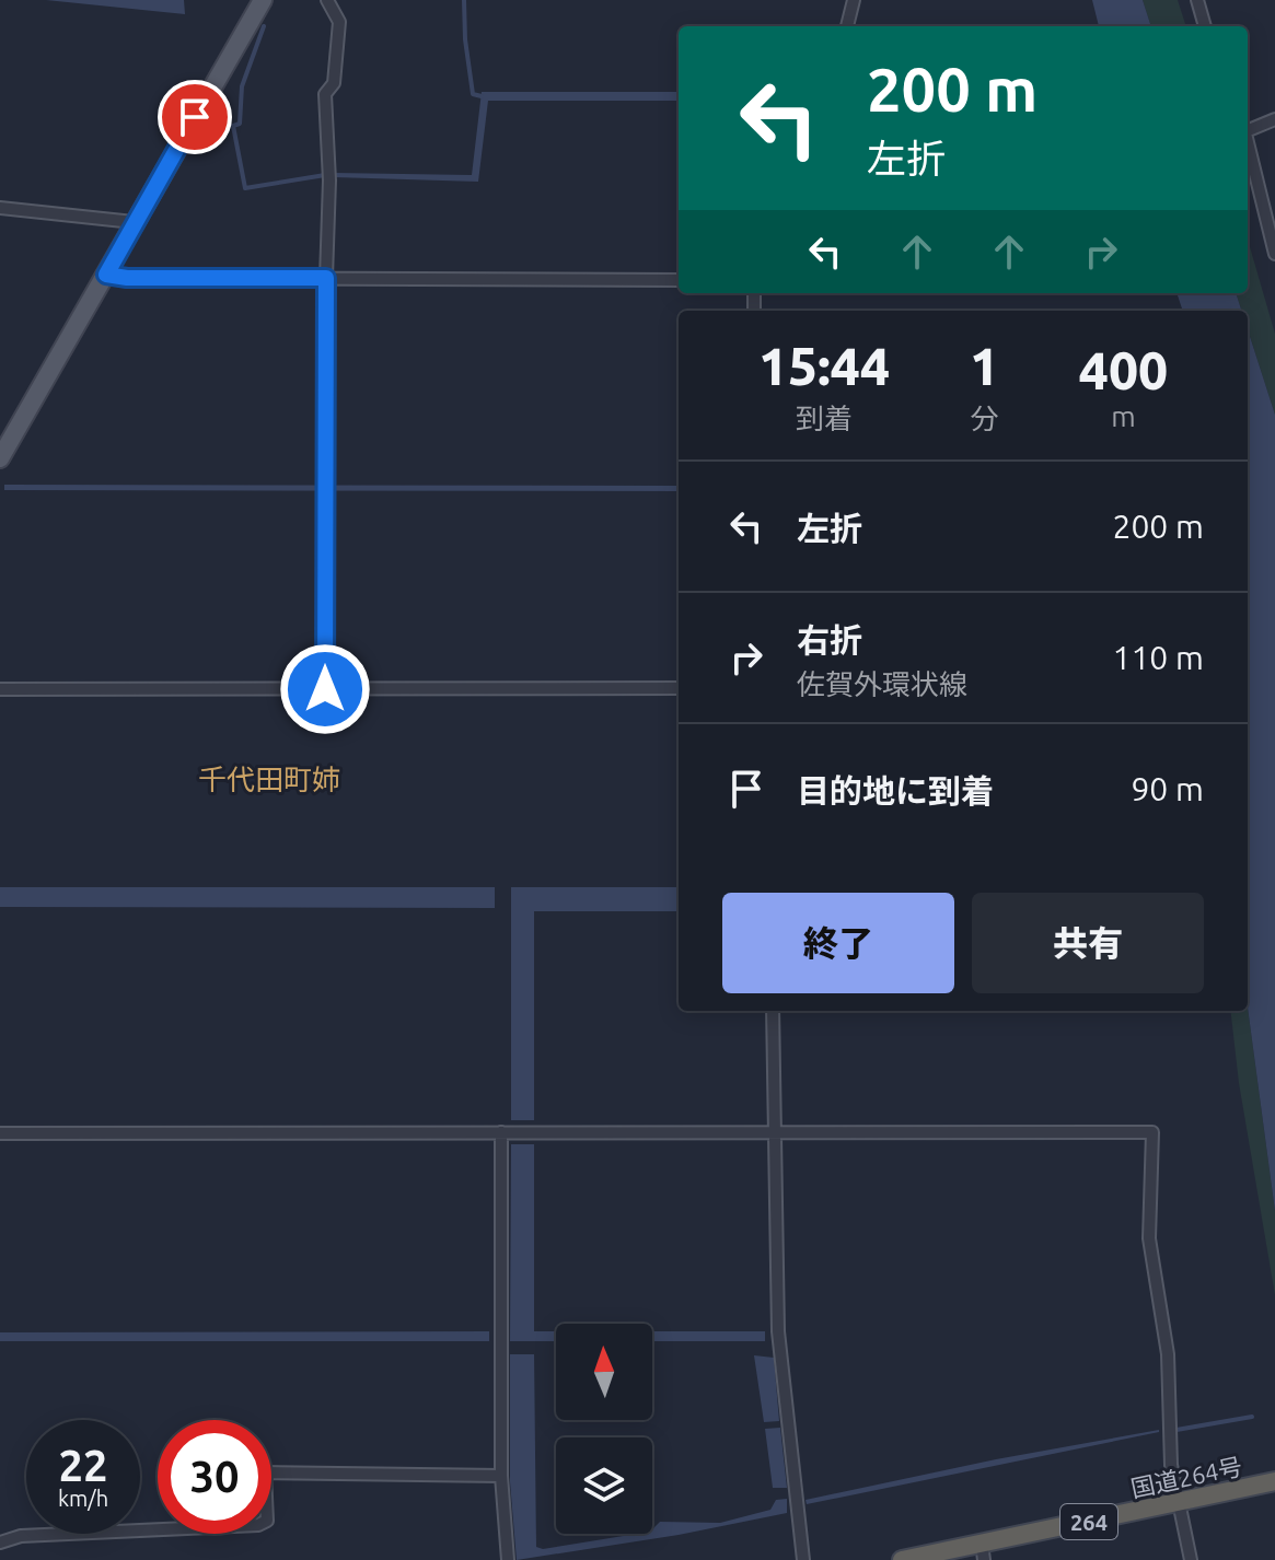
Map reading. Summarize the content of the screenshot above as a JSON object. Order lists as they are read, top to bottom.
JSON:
{
  "streets": {
    "highway": ["国道264号", "264"]
  },
  "districts": ["千代田町姉"],
  "north": "top",
  "page": {
    "turn": ["200 m", "左折"],
    "eta": [
      "15:44",
      "到着",
      "1",
      "分",
      "400",
      "m"
    ],
    "list": [
      {
        "name": "左折",
        "value": "200 m"
      },
      {
        "name": "右折",
        "note": "佐賀外環状線",
        "value": "110 m"
      },
      {
        "name": "目的地に到着",
        "value": "90 m"
      }
    ],
    "buttons": ["終了", "共有"],
    "speed": "22 km/h",
    "limit": "30"
  }
}
